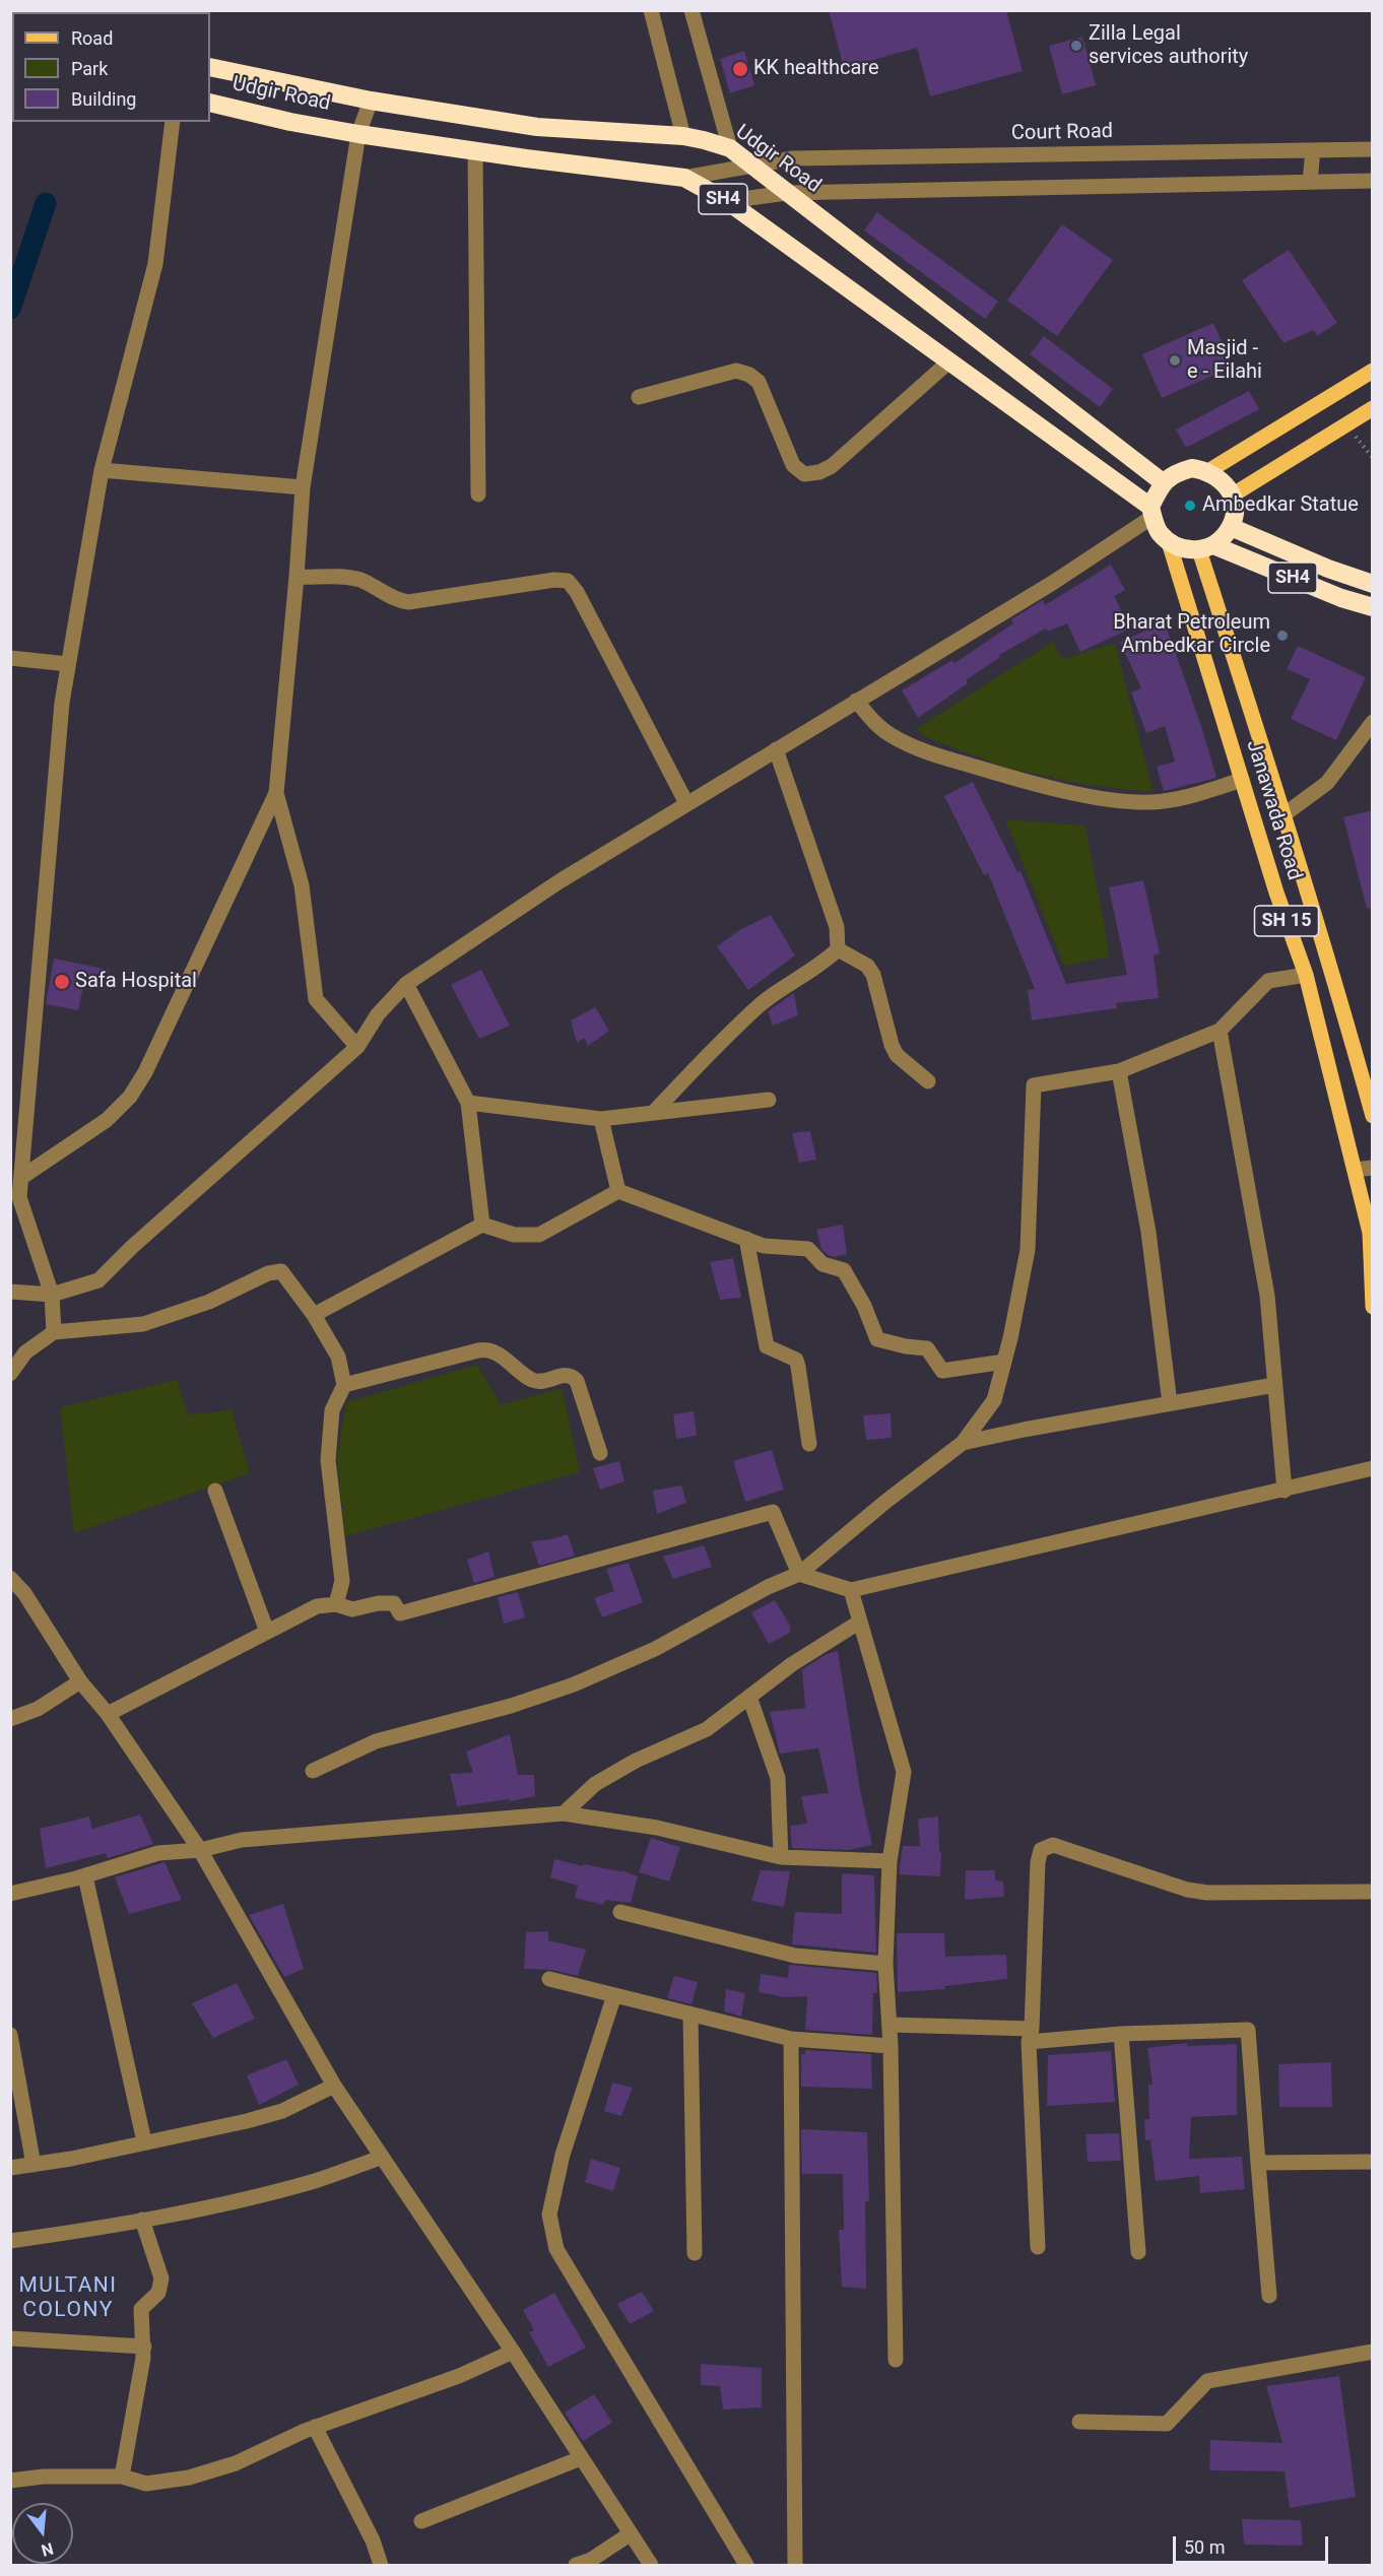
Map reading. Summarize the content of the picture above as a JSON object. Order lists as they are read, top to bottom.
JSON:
{
  "streets": {
    "highway": ["Udgir Road", "SH4"],
    "main road": ["Janawada Road", "SH 15"],
    "street": ["Court Road"]
  },
  "crossings": [
    ["Udgir Road", "Court Road"],
    ["Udgir Road", "SH4"],
    ["Udgir Road", "Janawada Road"],
    ["SH4", "Janawada Road"]
  ],
  "districts": ["MULTANI COLONY"],
  "places": [
    "Zilla Legal services authority",
    "KK healthcare",
    "Masjid - e - Eilahi",
    "Ambedkar Statue",
    "Bharat Petroleum Ambedkar Circle",
    "Safa Hospital"
  ],
  "legend": ["Road", "Park", "Building"],
  "scale_bar": "50 m",
  "north": "bottom"
}
